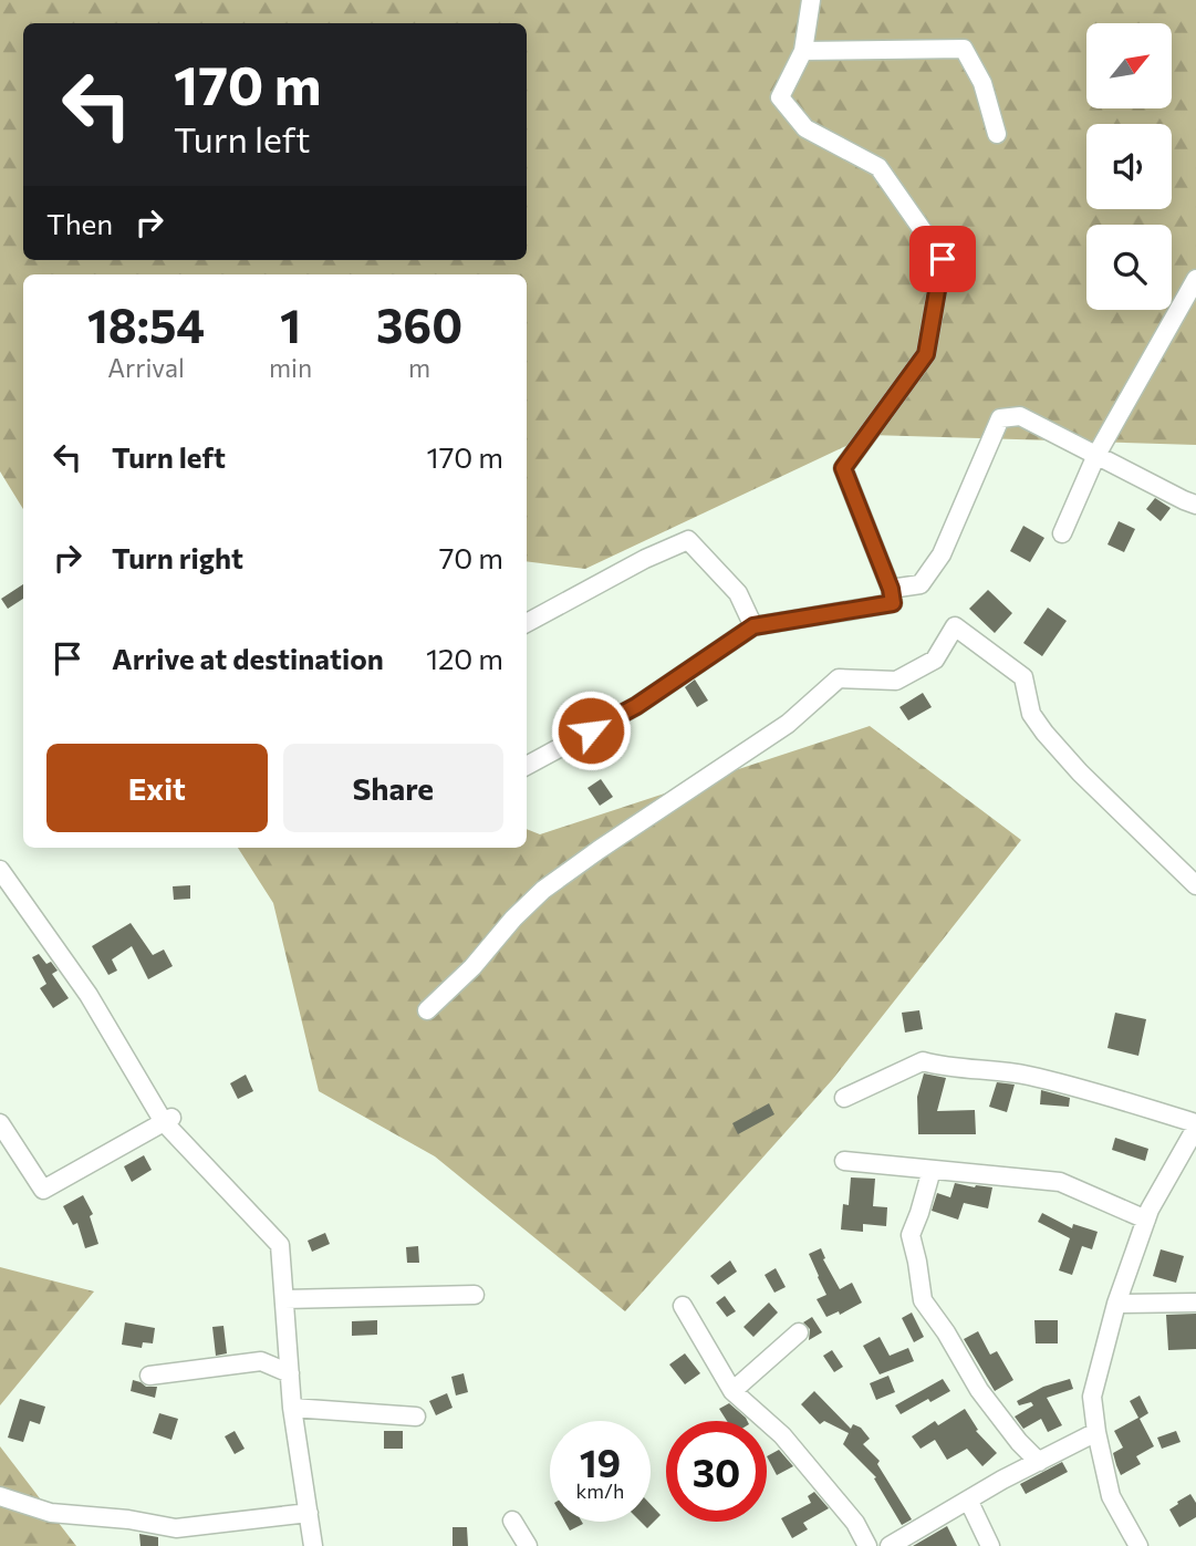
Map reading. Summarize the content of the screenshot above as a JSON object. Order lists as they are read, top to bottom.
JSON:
{
  "north": "top right",
  "page": {
    "turn": ["170 m", "Turn left"],
    "then": "Then",
    "eta": [
      "18:54",
      "Arrival",
      "1",
      "min",
      "360",
      "m"
    ],
    "list": [
      {
        "name": "Turn left",
        "value": "170 m"
      },
      {
        "name": "Turn right",
        "value": "70 m"
      },
      {
        "name": "Arrive at destination",
        "value": "120 m"
      }
    ],
    "buttons": ["Exit", "Share"],
    "speed": "19 km/h",
    "limit": "30"
  }
}
